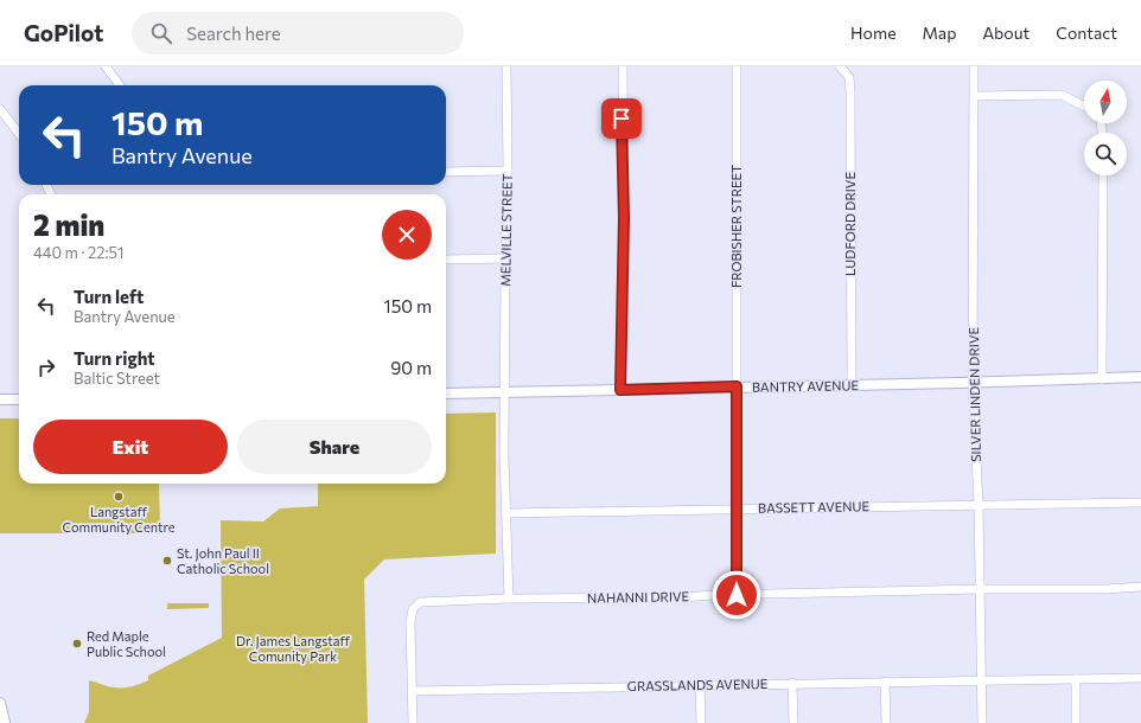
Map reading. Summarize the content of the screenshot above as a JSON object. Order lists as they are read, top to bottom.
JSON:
{
  "streets": {
    "street": [
      "LUDFORD DRIVE",
      "FROBISHER STREET",
      "MELVILLE STREET",
      "BANTRY AVENUE",
      "SILVER LINDEN DRIVE",
      "BASSETT AVENUE",
      "NAHANNI DRIVE",
      "GRASSLANDS AVENUE"
    ]
  },
  "crossings": [
    ["LUDFORD DRIVE", "BANTRY AVENUE"],
    ["FROBISHER STREET", "BANTRY AVENUE"],
    ["FROBISHER STREET", "BASSETT AVENUE"],
    ["FROBISHER STREET", "NAHANNI DRIVE"],
    ["MELVILLE STREET", "BANTRY AVENUE"],
    ["MELVILLE STREET", "BASSETT AVENUE"],
    ["MELVILLE STREET", "NAHANNI DRIVE"],
    ["BANTRY AVENUE", "SILVER LINDEN DRIVE"],
    ["SILVER LINDEN DRIVE", "BASSETT AVENUE"],
    ["SILVER LINDEN DRIVE", "NAHANNI DRIVE"],
    ["SILVER LINDEN DRIVE", "GRASSLANDS AVENUE"],
    ["NAHANNI DRIVE", "GRASSLANDS AVENUE"]
  ],
  "parks": ["Dr. James Langstaff Comunity Park"],
  "places": ["Langstaff Community Centre", "St. John Paul II Catholic School", "Red Maple Public School"],
  "north": "top",
  "page": {
    "header": "GoPilot",
    "search": "Search here",
    "nav": [
      "Home",
      "Map",
      "About",
      "Contact"
    ],
    "turn": ["150 m", "Bantry Avenue"],
    "heading": ["2 min", "440 m · 22:51"],
    "list": [
      {
        "name": "Turn left",
        "note": "Bantry Avenue",
        "value": "150 m"
      },
      {
        "name": "Turn right",
        "note": "Baltic Street",
        "value": "90 m"
      }
    ],
    "buttons": ["Exit", "Share"]
  }
}
